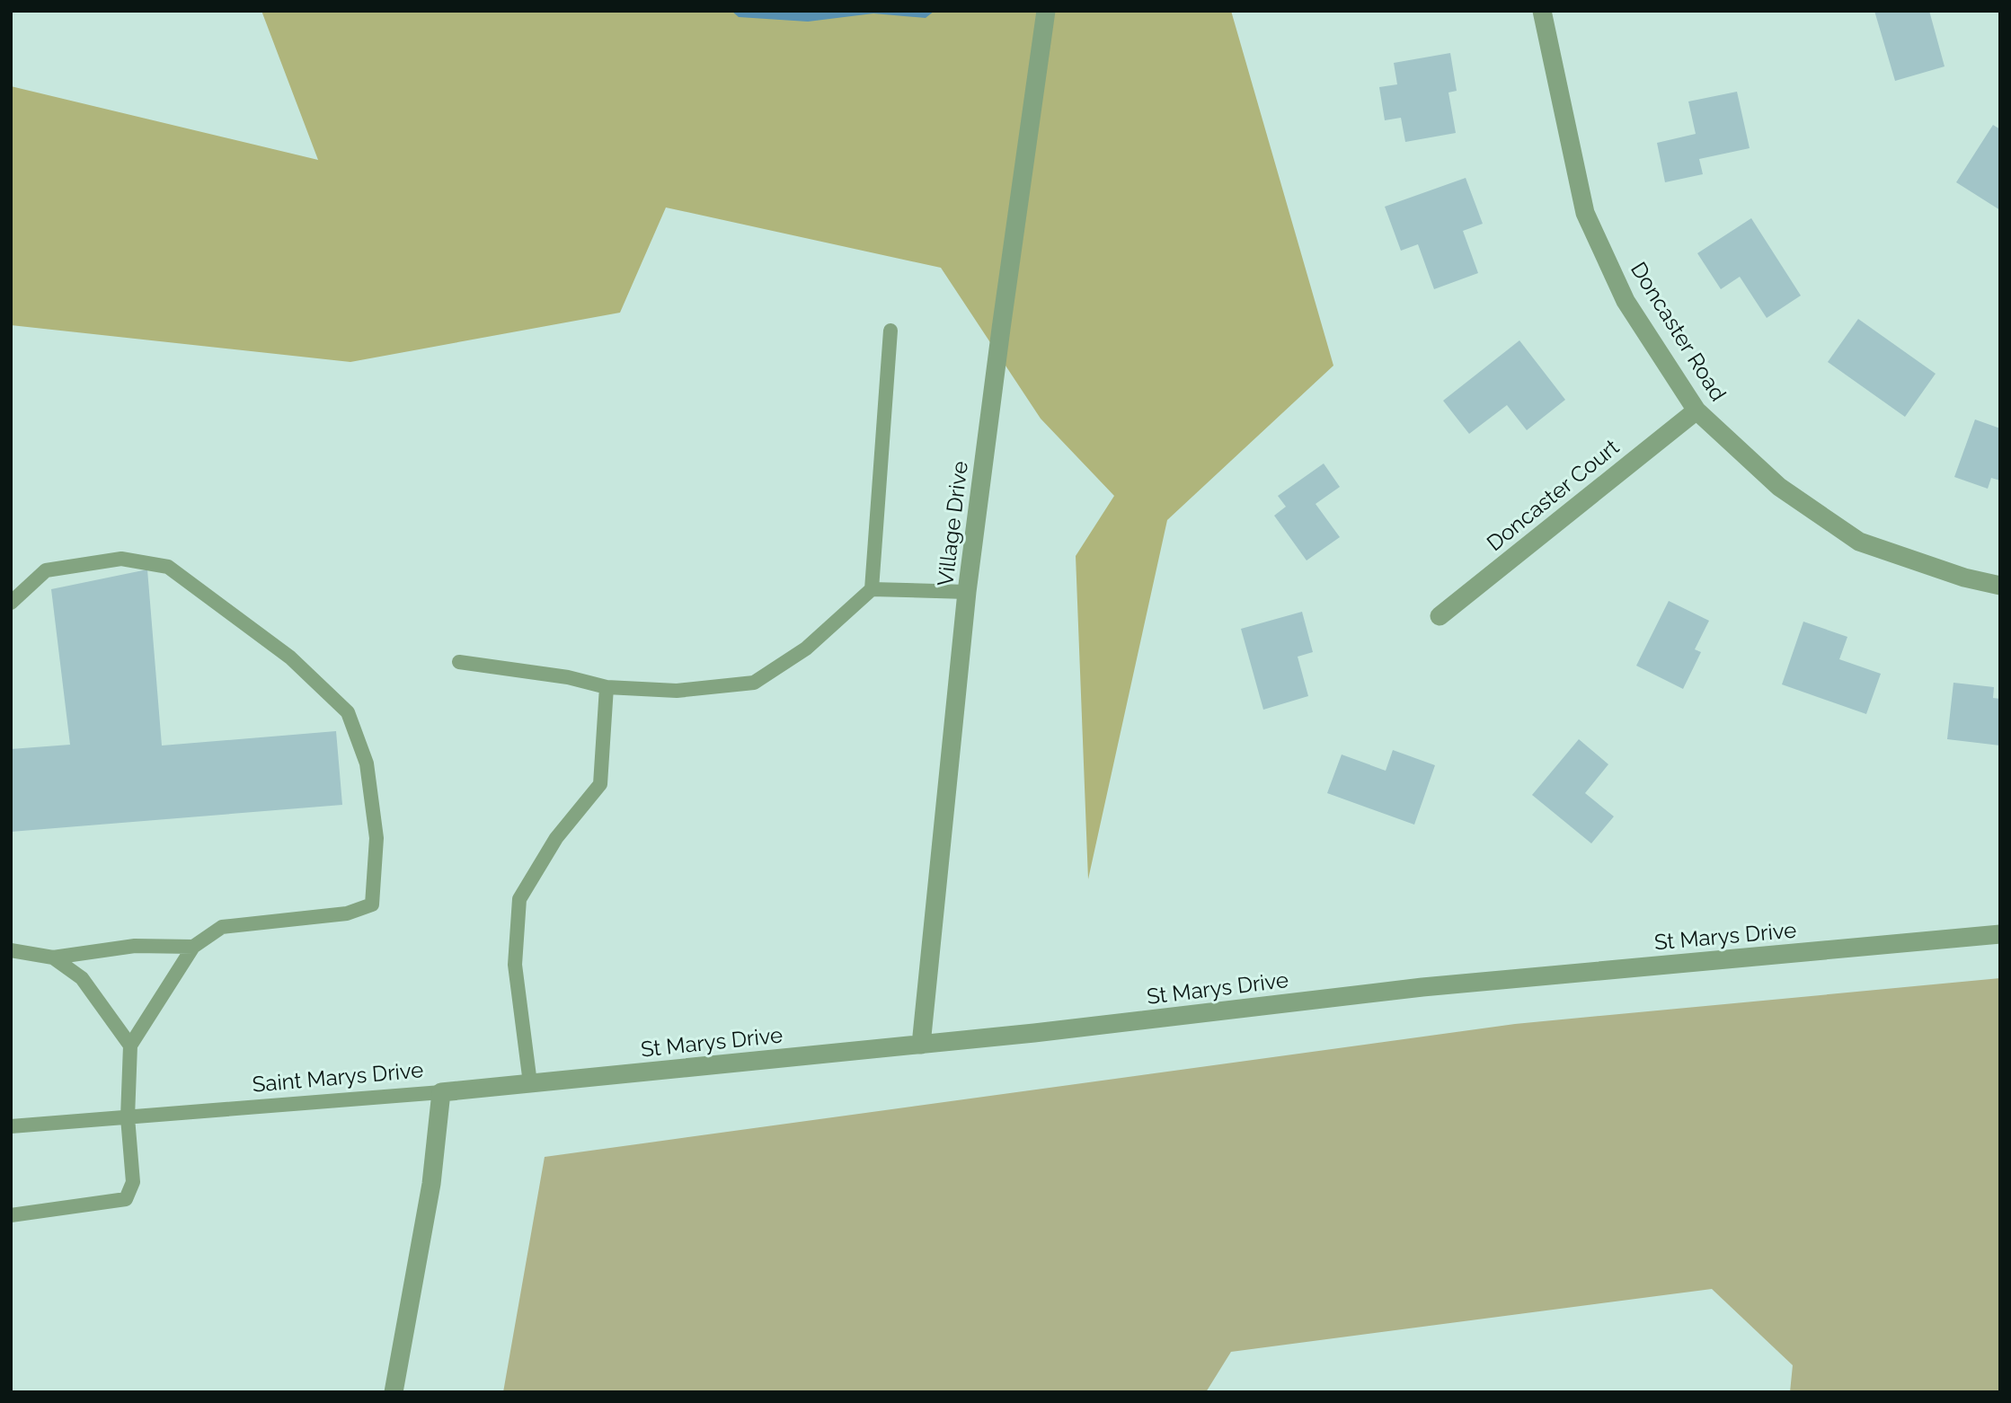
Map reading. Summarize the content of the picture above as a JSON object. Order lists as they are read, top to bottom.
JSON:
{
  "streets": {
    "street": [
      "Doncaster Road",
      "Doncaster Court",
      "Village Drive",
      "St Marys Drive",
      "Saint Marys Drive"
    ]
  },
  "crossings": [
    ["Doncaster Road", "Doncaster Court"],
    ["Village Drive", "St Marys Drive"],
    ["St Marys Drive", "Saint Marys Drive"]
  ]
}
